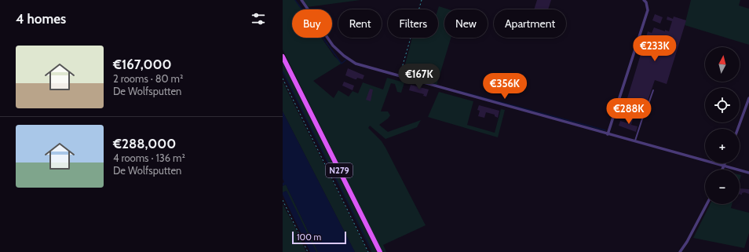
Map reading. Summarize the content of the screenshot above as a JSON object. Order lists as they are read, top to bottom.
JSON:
{
  "streets": {
    "main road": ["N279"]
  },
  "scale_bar": "100 m",
  "north": "top",
  "page": {
    "heading": "4 homes",
    "chip": [
      "Buy",
      "Rent",
      "Filters",
      "New",
      "Apartment"
    ],
    "price": [
      "€233K",
      "€167K",
      "€356K",
      "€288K"
    ],
    "list": [
      {
        "name": "€167,000",
        "note": "2 rooms · 80 m² · De Wolfsputten"
      },
      {
        "name": "€288,000",
        "note": "4 rooms · 136 m² · De Wolfsputten"
      }
    ],
    "map_buttons": ["+", "−"],
    "scale": "100 m"
  }
}
